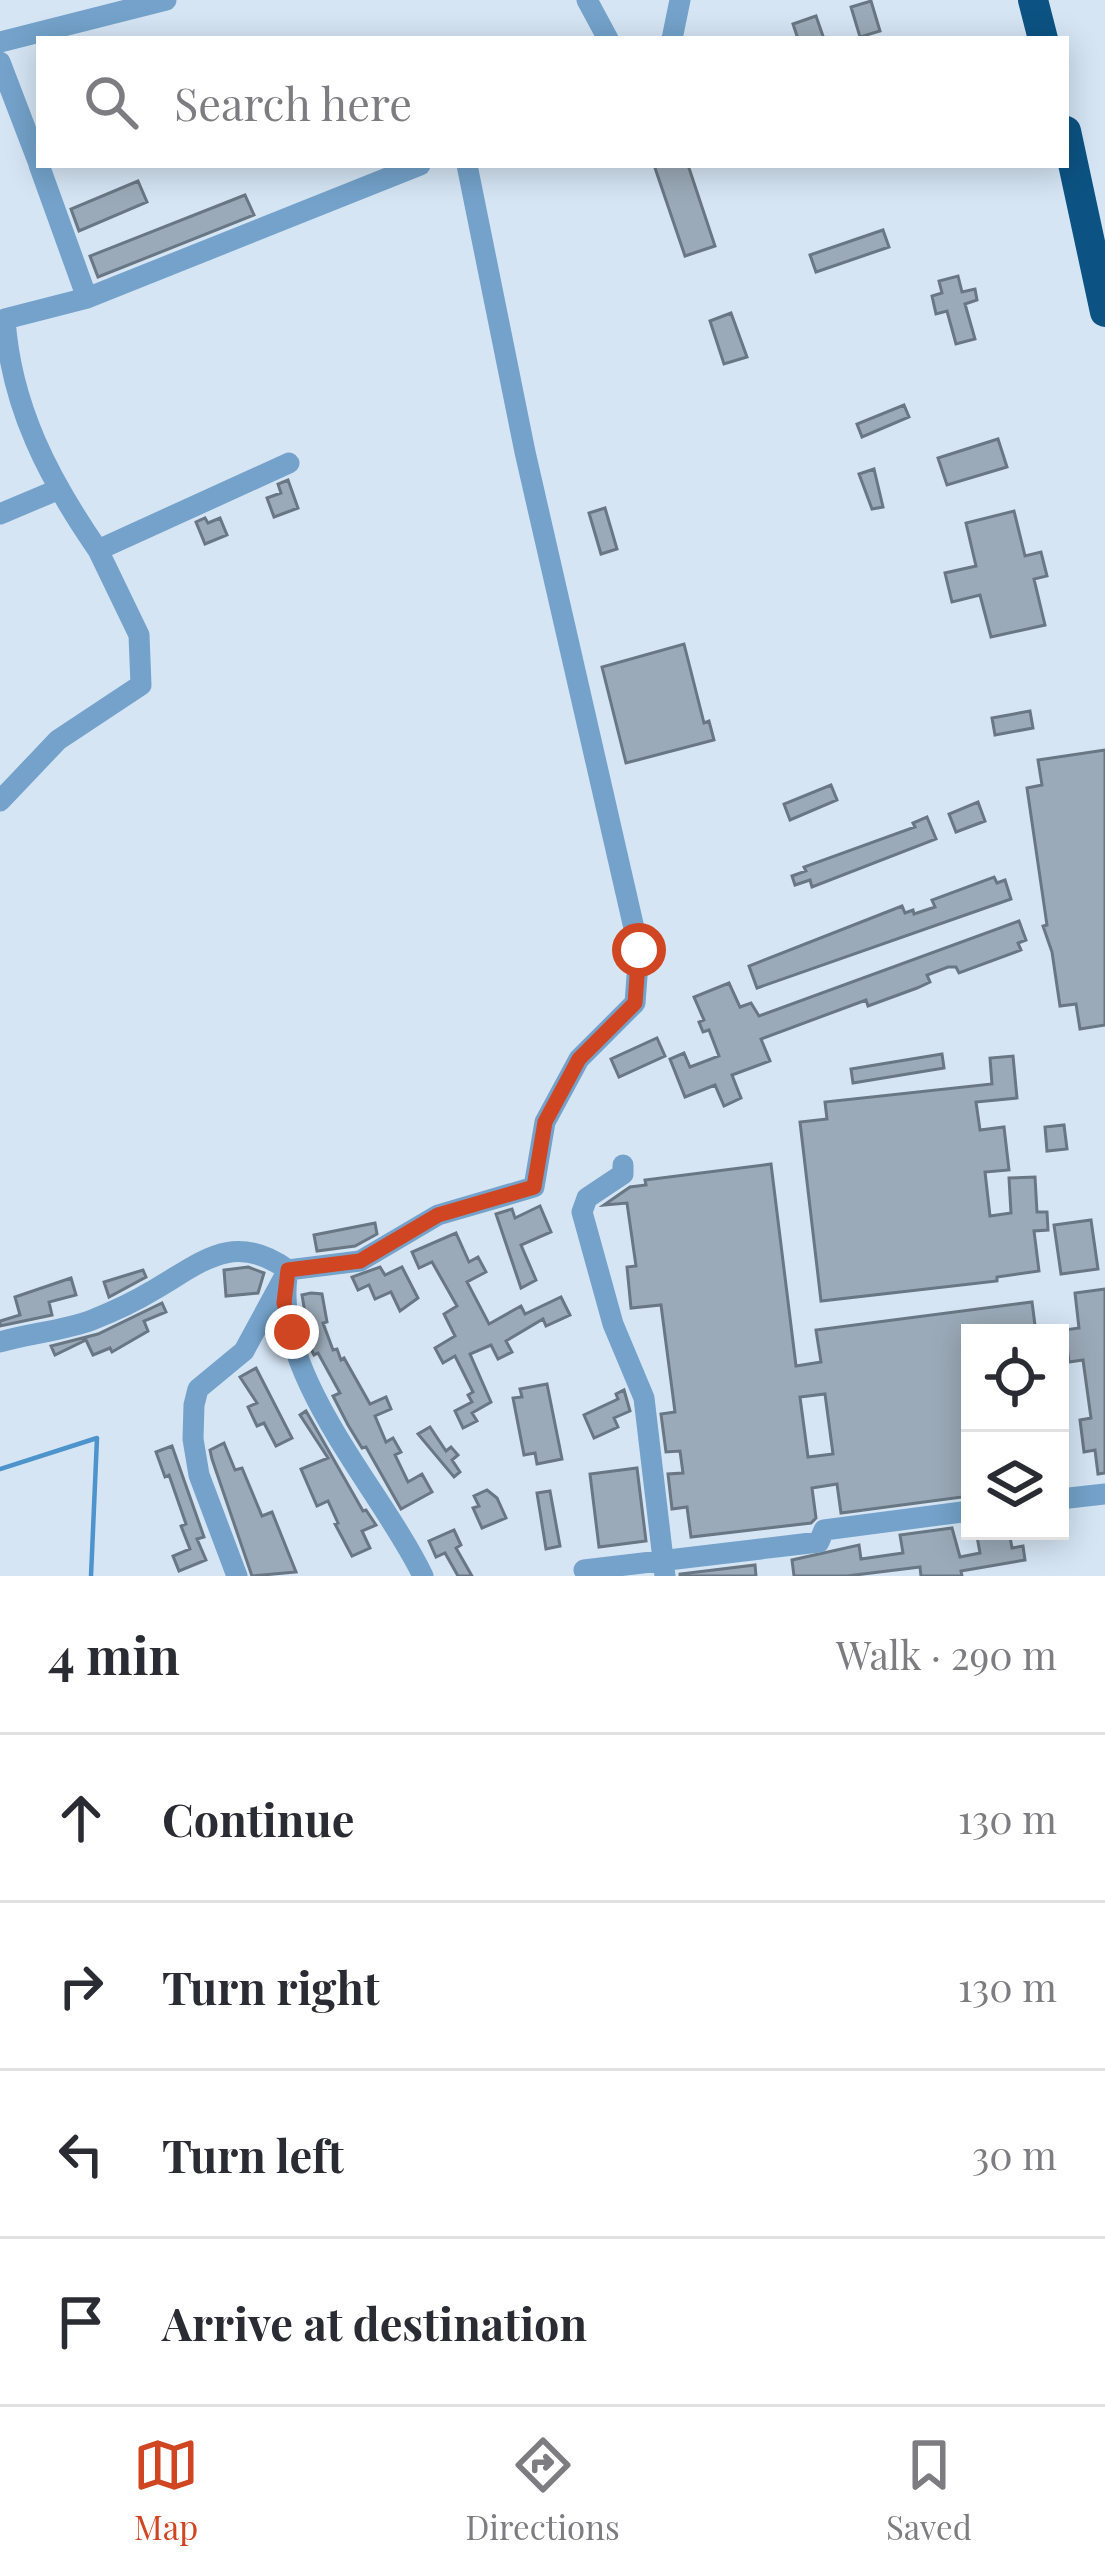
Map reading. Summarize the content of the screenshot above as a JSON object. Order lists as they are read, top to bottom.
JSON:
{
  "page": {
    "search": "Search here",
    "heading": ["4 min", "Walk · 290 m"],
    "list": [
      ["Continue", "130 m"],
      ["Turn right", "130 m"],
      ["Turn left", "30 m"],
      "Arrive at destination"
    ],
    "nav": ["Map", "Directions", "Saved"]
  }
}
